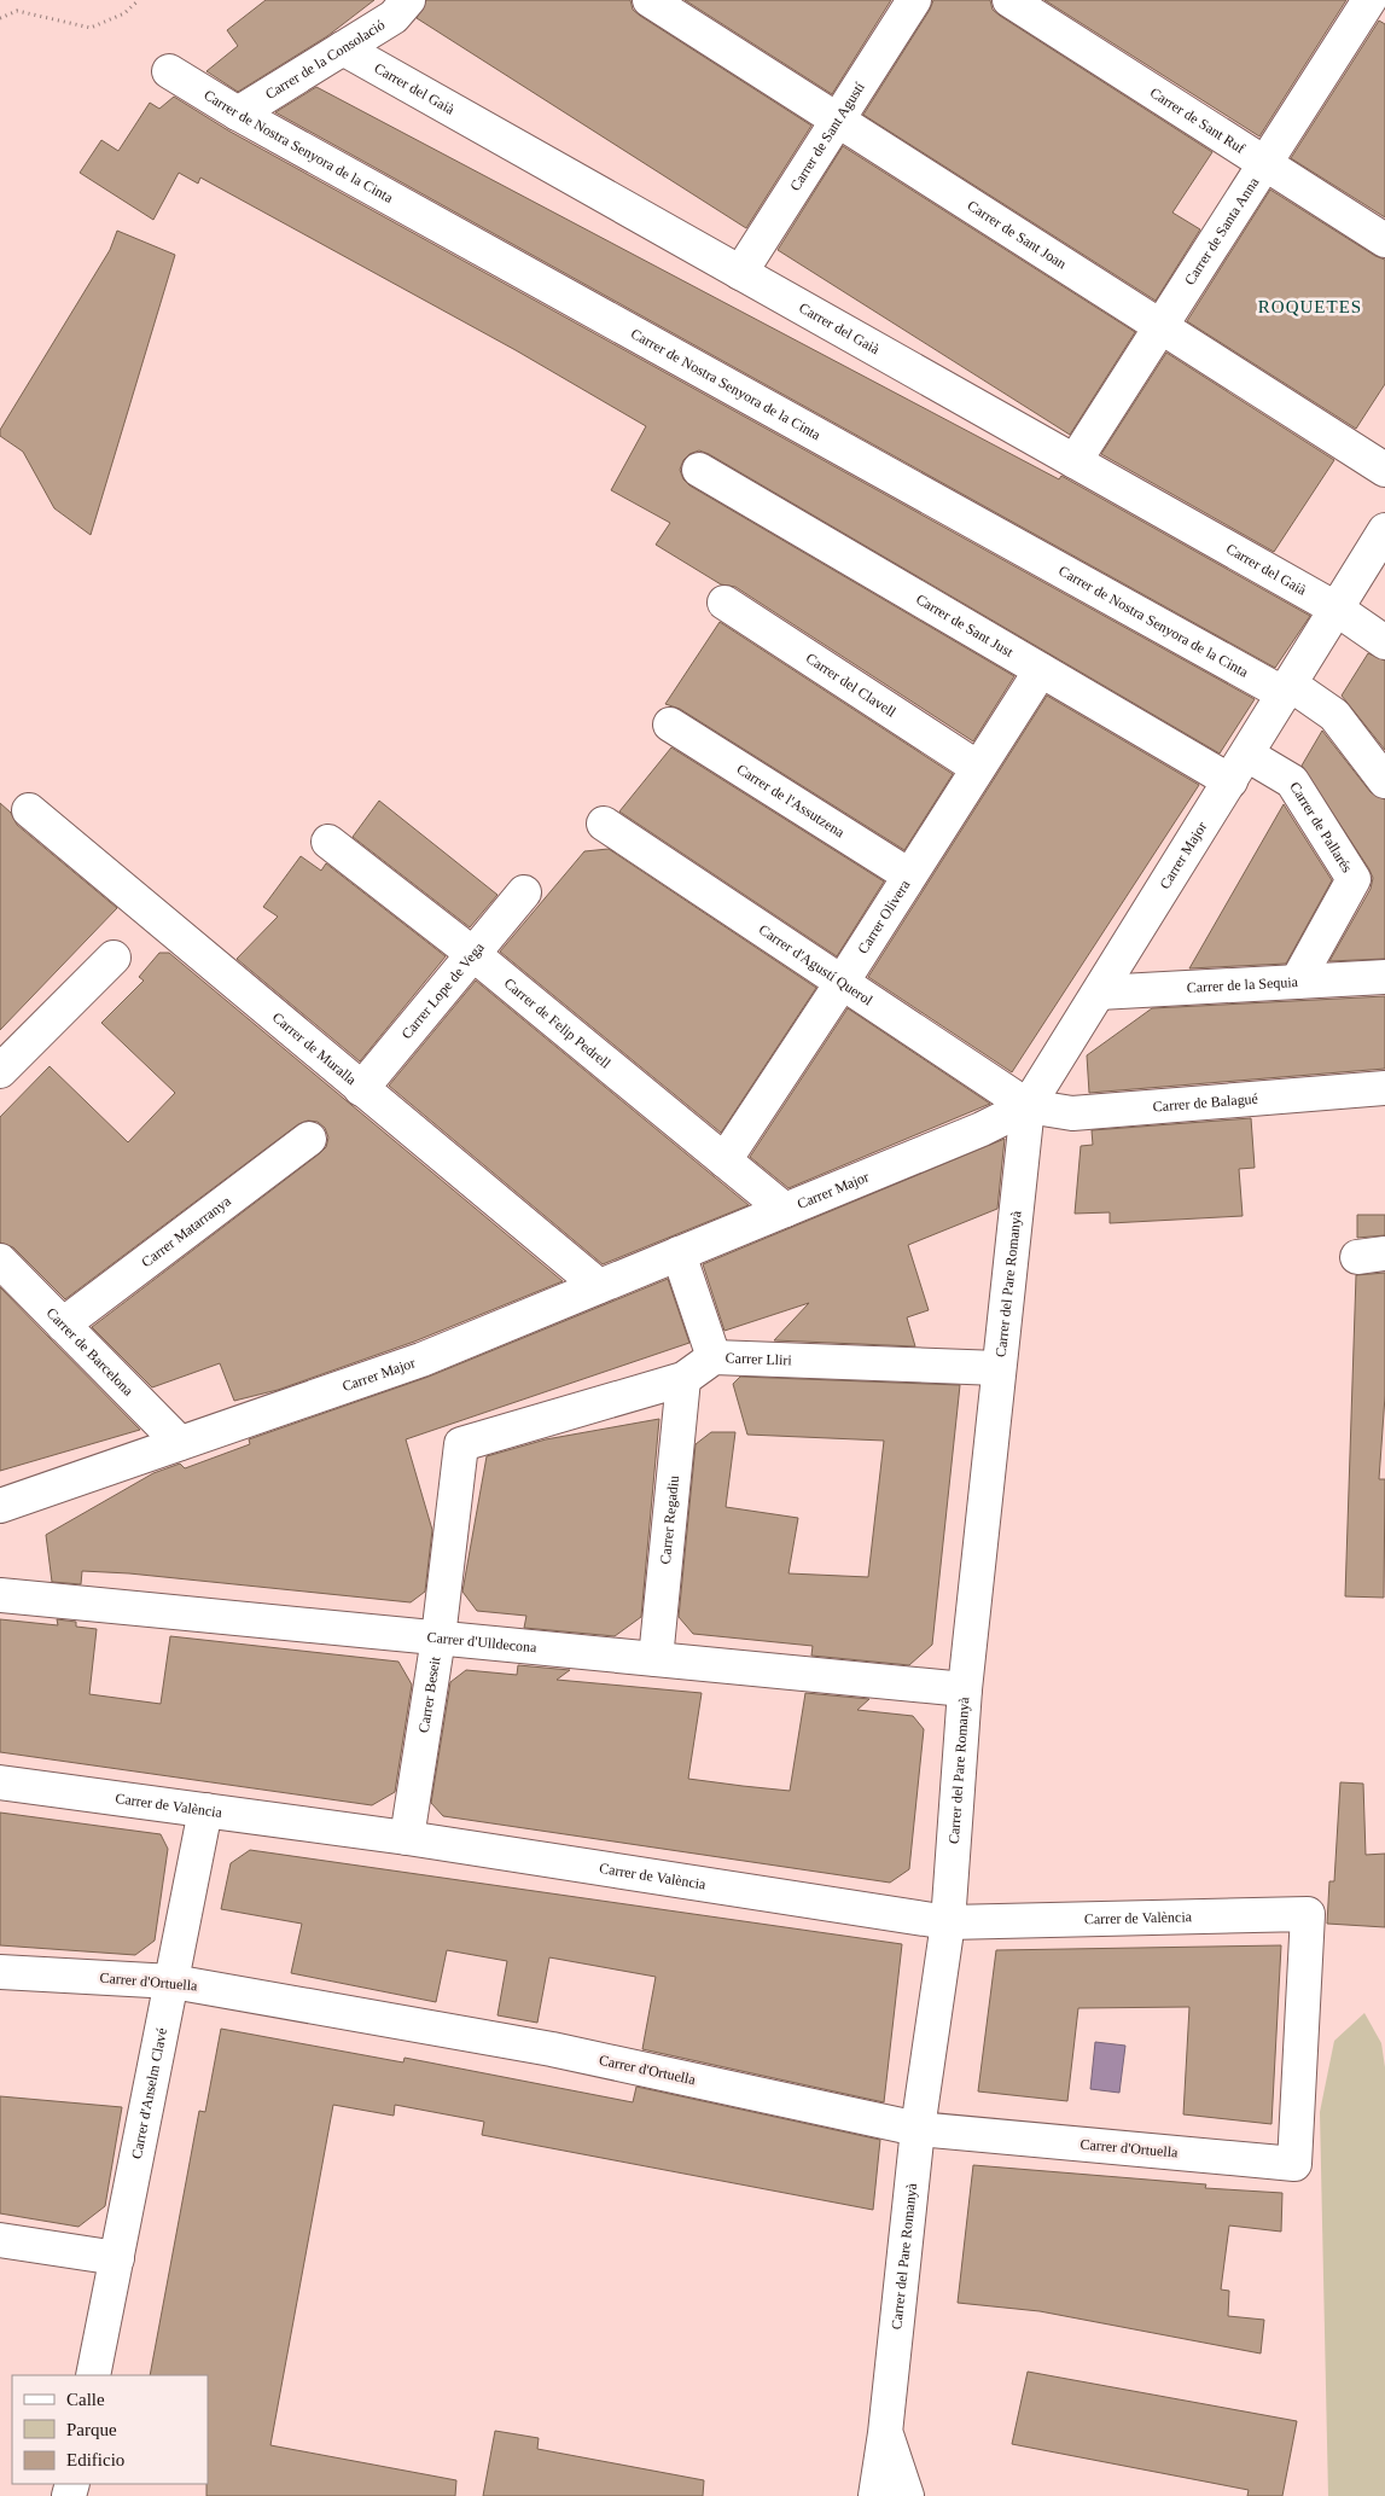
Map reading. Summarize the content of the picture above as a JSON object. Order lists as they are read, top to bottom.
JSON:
{
  "streets": {
    "street": [
      "Carrer de la Consolació",
      "Carrer del Gaià",
      "Carrer de Sant Ruf",
      "Carrer de Sant Agustí",
      "Carrer de Nostra Senyora de la Cinta",
      "Carrer de Santa Anna",
      "Carrer de Sant Joan",
      "Carrer de Sant Just",
      "Carrer del Clavell",
      "Carrer de l'Assutzena",
      "Carrer de Pallarés",
      "Carrer Major",
      "Carrer Olivera",
      "Carrer d'Agustí Querol",
      "Carrer de la Sequia",
      "Carrer Lope de Vega",
      "Carrer de Felip Pedrell",
      "Carrer de Muralla",
      "Carrer de Balagué",
      "Carrer Matarranya",
      "Carrer del Pare Romanyà",
      "Carrer de Barcelona",
      "Carrer Lliri",
      "Carrer Regadiu",
      "Carrer d'Ulldecona",
      "Carrer Beseit",
      "Carrer de València",
      "Carrer d'Ortuella",
      "Carrer d'Anselm Clavé"
    ]
  },
  "crossings": [
    ["Carrer de la Consolació", "Carrer del Gaià"],
    ["Carrer de la Consolació", "Carrer de Nostra Senyora de la Cinta"],
    ["Carrer del Gaià", "Carrer de Sant Agustí"],
    ["Carrer del Gaià", "Carrer de Santa Anna"],
    ["Carrer del Gaià", "Carrer Major"],
    ["Carrer de Sant Ruf", "Carrer de Santa Anna"],
    ["Carrer de Sant Agustí", "Carrer de Sant Joan"],
    ["Carrer de Nostra Senyora de la Cinta", "Carrer Major"],
    ["Carrer de Santa Anna", "Carrer de Sant Joan"],
    ["Carrer de Sant Just", "Carrer de Pallarés"],
    ["Carrer de Sant Just", "Carrer Major"],
    ["Carrer de Sant Just", "Carrer Olivera"],
    ["Carrer del Clavell", "Carrer Olivera"],
    ["Carrer de l'Assutzena", "Carrer Olivera"],
    ["Carrer de Pallarés", "Carrer Major"],
    ["Carrer de Pallarés", "Carrer de la Sequia"],
    ["Carrer Major", "Carrer d'Agustí Querol"],
    ["Carrer Major", "Carrer de la Sequia"],
    ["Carrer Major", "Carrer de Felip Pedrell"],
    ["Carrer Major", "Carrer de Muralla"],
    ["Carrer Major", "Carrer de Balagué"],
    ["Carrer Major", "Carrer del Pare Romanyà"],
    ["Carrer Major", "Carrer de Barcelona"],
    ["Carrer Olivera", "Carrer d'Agustí Querol"],
    ["Carrer Olivera", "Carrer de Felip Pedrell"],
    ["Carrer d'Agustí Querol", "Carrer de Balagué"],
    ["Carrer d'Agustí Querol", "Carrer del Pare Romanyà"],
    ["Carrer Lope de Vega", "Carrer de Felip Pedrell"],
    ["Carrer Lope de Vega", "Carrer de Muralla"],
    ["Carrer de Balagué", "Carrer del Pare Romanyà"],
    ["Carrer Matarranya", "Carrer de Barcelona"],
    ["Carrer del Pare Romanyà", "Carrer Lliri"],
    ["Carrer del Pare Romanyà", "Carrer d'Ulldecona"],
    ["Carrer del Pare Romanyà", "Carrer de València"],
    ["Carrer del Pare Romanyà", "Carrer d'Ortuella"],
    ["Carrer Lliri", "Carrer Regadiu"],
    ["Carrer Lliri", "Carrer Beseit"],
    ["Carrer Regadiu", "Carrer d'Ulldecona"],
    ["Carrer d'Ulldecona", "Carrer Beseit"],
    ["Carrer Beseit", "Carrer de València"],
    ["Carrer de València", "Carrer d'Ortuella"],
    ["Carrer de València", "Carrer d'Anselm Clavé"],
    ["Carrer d'Ortuella", "Carrer d'Anselm Clavé"]
  ],
  "districts": ["ROQUETES"],
  "legend": ["Calle", "Parque", "Edificio"]
}
